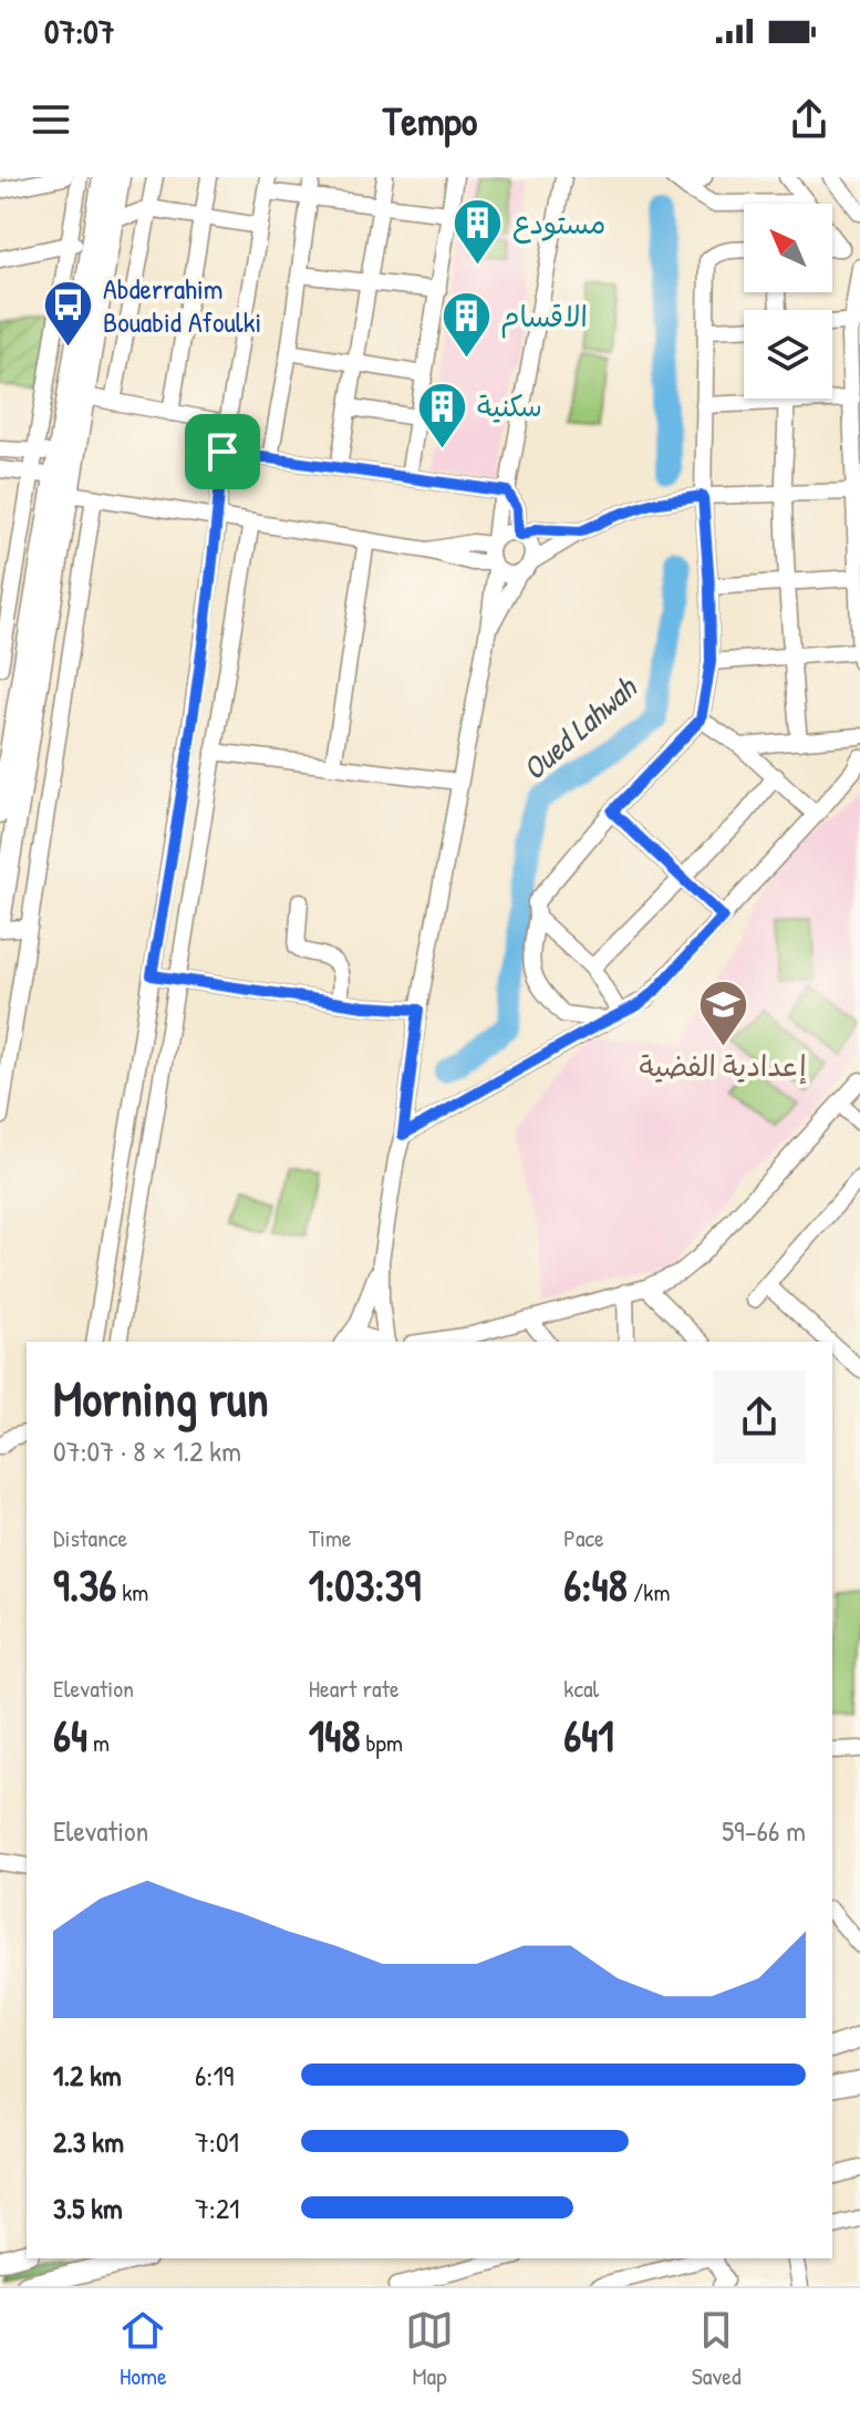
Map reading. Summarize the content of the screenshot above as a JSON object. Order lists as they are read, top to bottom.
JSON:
{
  "water": ["Oued Lahwah"],
  "places": {
    "building": ["مستودع", "الاقسام", "سكنية"],
    "bus stop": ["Abderrahim Bouabid Afoulki"],
    "school or university": ["إعدادية الفضية"]
  },
  "north": "top left",
  "page": {
    "status": "07:07",
    "header": "Tempo",
    "heading": ["Morning run", "07:07 · 8 × 1.2 km"],
    "stats": [
      ["Distance", "9.36 km"],
      ["Time", "1:03:39"],
      ["Pace", "6:48 /km"],
      ["Elevation", "64 m"],
      ["Heart rate", "148 bpm"],
      ["kcal", "641"]
    ],
    "chart": ["Elevation", "59–66 m"],
    "list": [
      {
        "name": "1.2 km",
        "note": "6:19"
      },
      {
        "name": "2.3 km",
        "note": "7:01"
      },
      {
        "name": "3.5 km",
        "note": "7:21"
      }
    ],
    "tabs": ["Home", "Map", "Saved"]
  }
}
